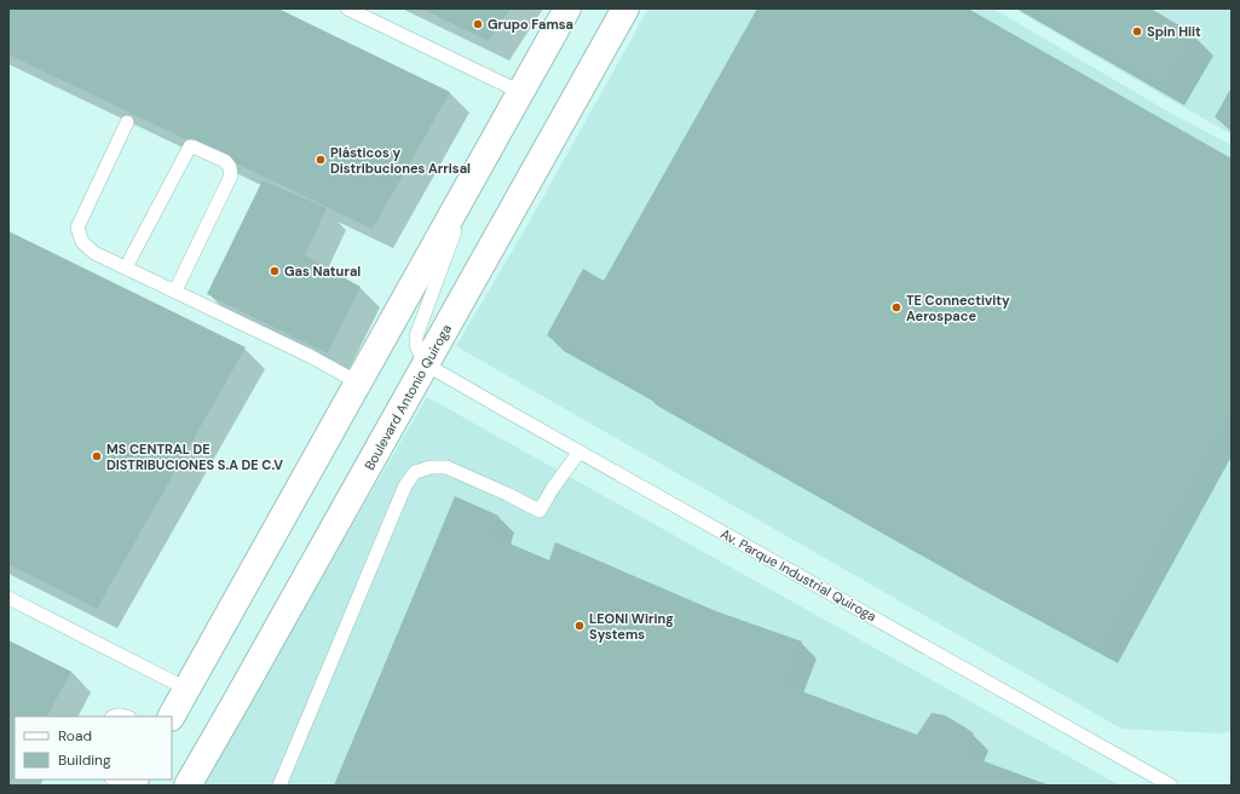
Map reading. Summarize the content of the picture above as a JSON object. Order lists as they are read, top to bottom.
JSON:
{
  "streets": {
    "main road": ["Boulevard Antonio Quiroga"],
    "lane": ["Av. Parque Industrial Quiroga"]
  },
  "crossings": [
    ["Boulevard Antonio Quiroga", "Av. Parque Industrial Quiroga"]
  ],
  "places": [
    "Grupo Famsa",
    "Spin Hiit",
    "Plásticos y Distribuciones Arrisal",
    "Gas Natural",
    "TE Connectivity Aerospace",
    "MS CENTRAL DE DISTRIBUCIONES S.A DE C.V",
    "LEONI Wiring Systems"
  ],
  "legend": ["Road", "Building"]
}
